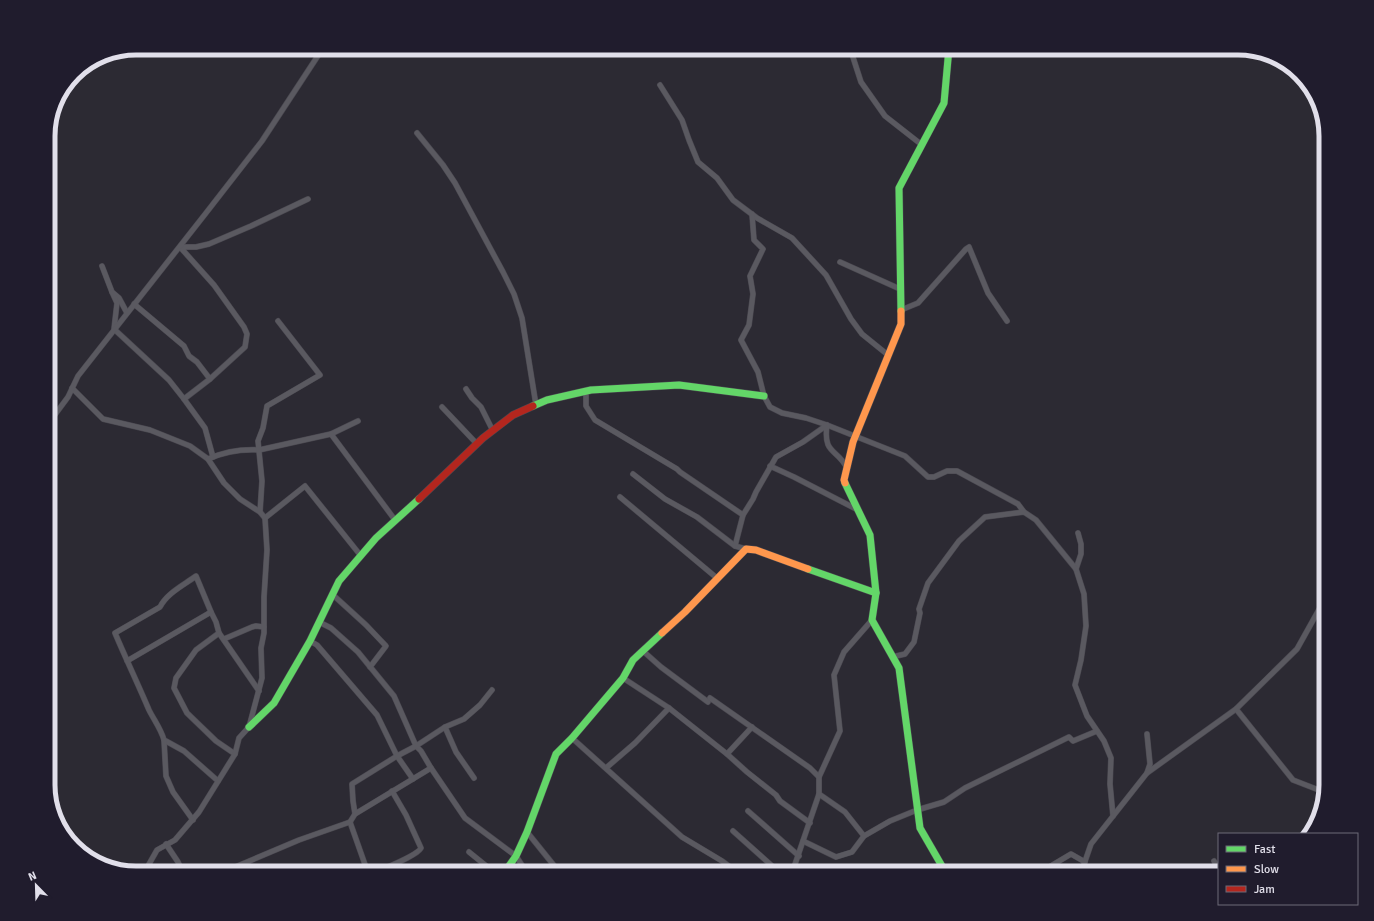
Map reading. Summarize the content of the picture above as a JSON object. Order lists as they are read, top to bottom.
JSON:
{
  "legend": ["Fast", "Slow", "Jam"],
  "north": "top left"
}
